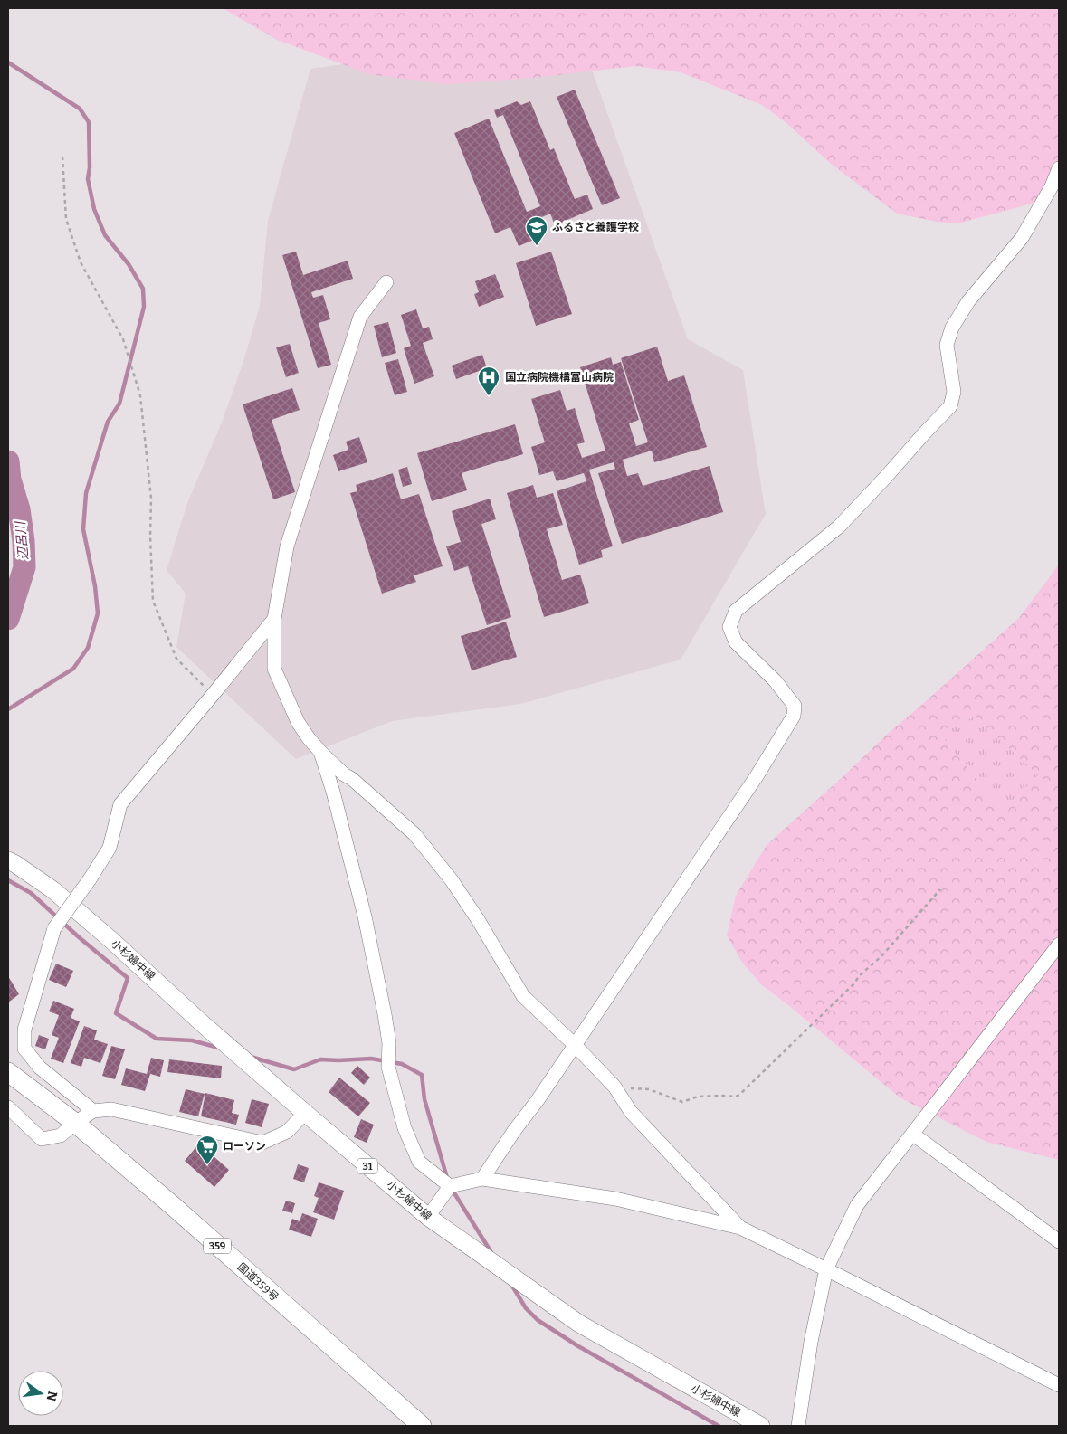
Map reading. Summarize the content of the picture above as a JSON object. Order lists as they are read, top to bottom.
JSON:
{
  "streets": {
    "highway": ["359", "国道359号"],
    "main road": ["小杉婦中線", "31"]
  },
  "water": ["辺呂川"],
  "places": {
    "school or university": ["ふるさと養護学校"],
    "hospital": ["国立病院機構富山病院"],
    "supermarket": ["ローソン"]
  },
  "north": "right"
}
